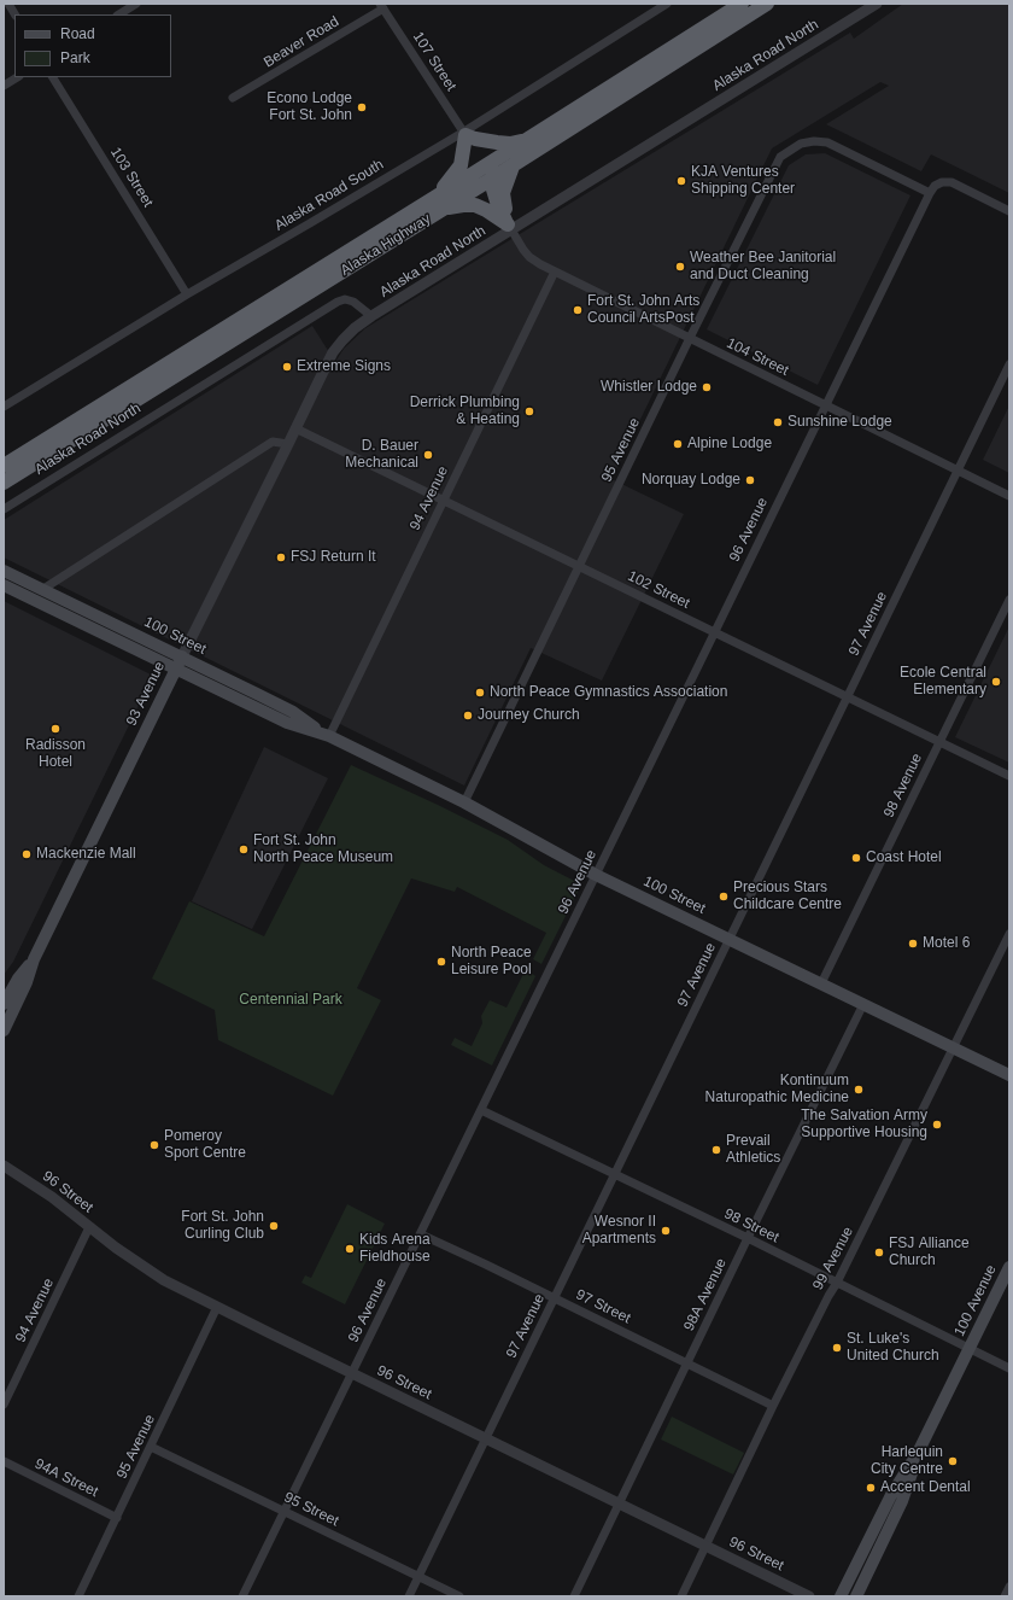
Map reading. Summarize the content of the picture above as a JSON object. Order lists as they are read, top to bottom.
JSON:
{
  "streets": {
    "highway": ["Alaska Highway"],
    "main road": ["100 Street", "93 Avenue", "100 Avenue"],
    "street": [
      "Beaver Road",
      "Alaska Road North",
      "107 Street",
      "103 Street",
      "Alaska Road South",
      "104 Street",
      "95 Avenue",
      "94 Avenue",
      "96 Avenue",
      "102 Street",
      "97 Avenue",
      "98 Avenue",
      "96 Street",
      "98 Street",
      "99 Avenue",
      "98A Avenue",
      "97 Street",
      "94A Street",
      "95 Street"
    ]
  },
  "crossings": [
    ["Beaver Road", "107 Street"],
    ["Alaska Road North", "104 Street"],
    ["Alaska Road North", "93 Avenue"],
    ["107 Street", "Alaska Road South"],
    ["103 Street", "Alaska Road South"],
    ["104 Street", "95 Avenue"],
    ["104 Street", "94 Avenue"],
    ["104 Street", "96 Avenue"],
    ["104 Street", "97 Avenue"],
    ["95 Avenue", "96 Avenue"],
    ["95 Avenue", "102 Street"],
    ["95 Avenue", "100 Street"],
    ["95 Avenue", "96 Street"],
    ["95 Avenue", "94A Street"],
    ["95 Avenue", "95 Street"],
    ["94 Avenue", "102 Street"],
    ["94 Avenue", "100 Street"],
    ["94 Avenue", "96 Street"],
    ["96 Avenue", "102 Street"],
    ["96 Avenue", "100 Street"],
    ["96 Avenue", "96 Street"],
    ["96 Avenue", "98 Street"],
    ["96 Avenue", "97 Street"],
    ["96 Avenue", "95 Street"],
    ["102 Street", "97 Avenue"],
    ["102 Street", "93 Avenue"],
    ["102 Street", "98 Avenue"],
    ["97 Avenue", "100 Street"],
    ["97 Avenue", "96 Street"],
    ["97 Avenue", "98 Street"],
    ["97 Avenue", "97 Street"],
    ["97 Avenue", "95 Street"],
    ["100 Street", "93 Avenue"],
    ["100 Street", "98 Avenue"],
    ["100 Street", "99 Avenue"],
    ["100 Street", "98A Avenue"],
    ["96 Street", "99 Avenue"],
    ["96 Street", "98A Avenue"],
    ["98 Street", "99 Avenue"],
    ["98 Street", "98A Avenue"],
    ["98 Street", "100 Avenue"],
    ["99 Avenue", "97 Street"],
    ["98A Avenue", "97 Street"]
  ],
  "parks": ["Centennial Park"],
  "places": [
    "Econo Lodge Fort St. John",
    "KJA Ventures Shipping Center",
    "Weather Bee Janitorial and Duct Cleaning",
    "Fort St. John Arts Council ArtsPost",
    "Extreme Signs",
    "Whistler Lodge",
    "Derrick Plumbing & Heating",
    "Sunshine Lodge",
    "Alpine Lodge",
    "D. Bauer Mechanical",
    "Norquay Lodge",
    "FSJ Return It",
    "Ecole Central Elementary",
    "North Peace Gymnastics Association",
    "Journey Church",
    "Radisson Hotel",
    "Fort St. John North Peace Museum",
    "Mackenzie Mall",
    "Coast Hotel",
    "Precious Stars Childcare Centre",
    "Motel 6",
    "North Peace Leisure Pool",
    "Kontinuum Naturopathic Medicine",
    "The Salvation Army Supportive Housing",
    "Pomeroy Sport Centre",
    "Prevail Athletics",
    "Fort St. John Curling Club",
    "Wesnor II Apartments",
    "Kids Arena Fieldhouse",
    "FSJ Alliance Church",
    "St. Luke's United Church",
    "Harlequin City Centre",
    "Accent Dental"
  ],
  "legend": ["Road", "Park"]
}
